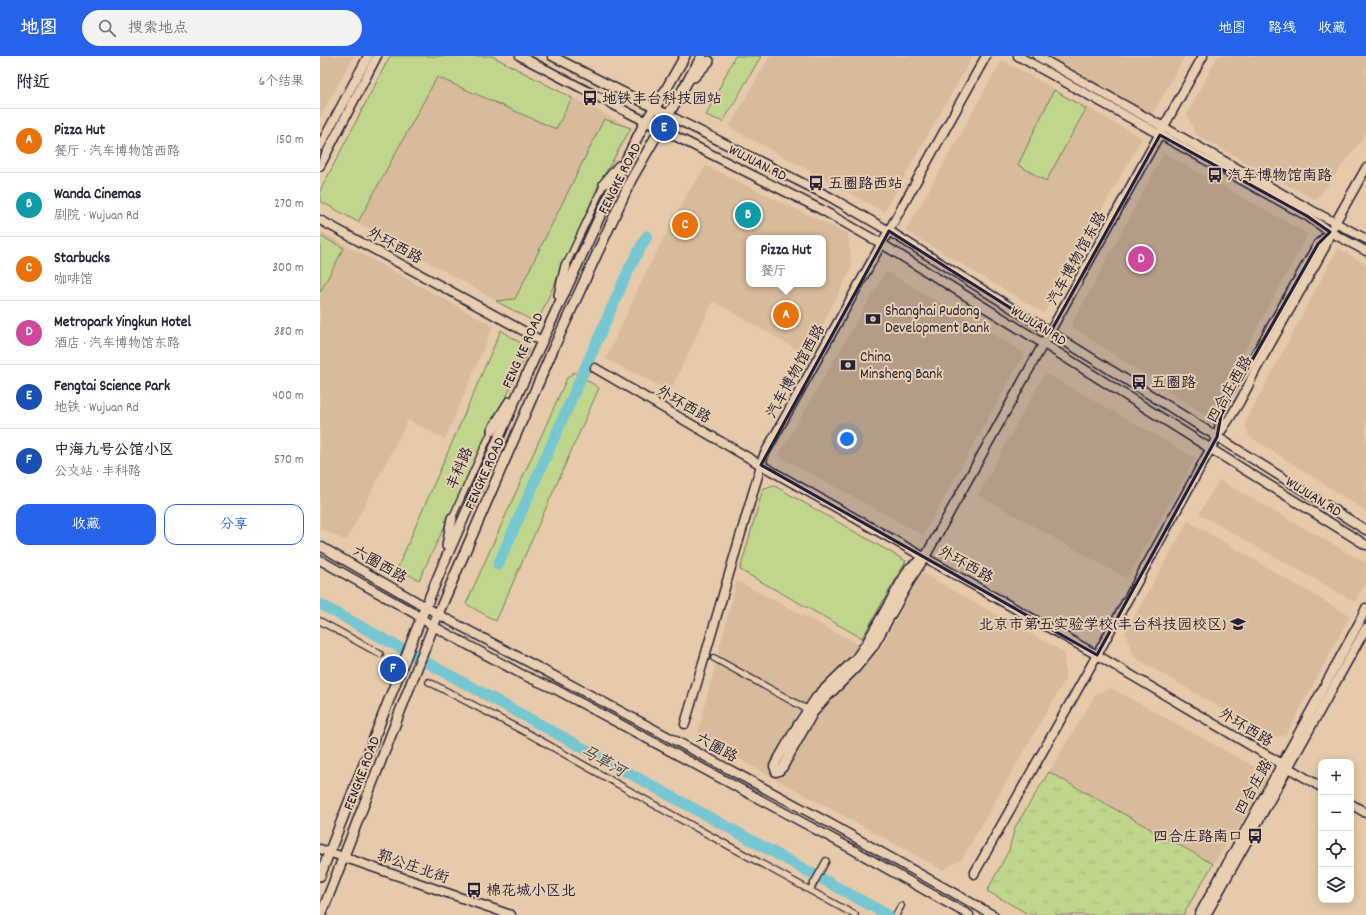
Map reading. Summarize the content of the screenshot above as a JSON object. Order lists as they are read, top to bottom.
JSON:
{
  "streets": {
    "main road": ["FENGKE ROAD", "FENG KE ROAD"],
    "street": [
      "WUJUAN RD",
      "外环西路",
      "汽车博物馆东路",
      "汽车博物馆西路",
      "四合庄西路",
      "丰科路",
      "六圈西路",
      "六圈路",
      "四合庄路",
      "郭公庄北街"
    ]
  },
  "crossings": [
    ["WUJUAN RD", "FENGKE ROAD"],
    ["WUJUAN RD", "汽车博物馆东路"],
    ["WUJUAN RD", "FENG KE ROAD"],
    ["WUJUAN RD", "汽车博物馆西路"],
    ["WUJUAN RD", "四合庄西路"],
    ["FENGKE ROAD", "六圈路"],
    ["FENGKE ROAD", "郭公庄北街"],
    ["外环西路", "汽车博物馆东路"],
    ["外环西路", "FENG KE ROAD"],
    ["外环西路", "汽车博物馆西路"],
    ["外环西路", "四合庄西路"],
    ["外环西路", "四合庄路"],
    ["FENG KE ROAD", "六圈西路"],
    ["FENG KE ROAD", "六圈路"],
    ["FENG KE ROAD", "郭公庄北街"],
    ["六圈西路", "六圈路"]
  ],
  "water": ["马草河"],
  "places": {
    "bus stop": [
      "地铁丰台科技园站",
      "汽车博物馆南路",
      "五圈路西站",
      "五圈路",
      "四合庄路南口",
      "棉花城小区北"
    ],
    "bank": ["Shanghai Pudong Development Bank", "China Minsheng Bank"],
    "school or university": ["北京市第五实验学校(丰台科技园校区)"]
  },
  "page": {
    "header": "地图",
    "search": "搜索地点",
    "nav": ["地图", "路线", "收藏"],
    "heading": ["附近", "6个结果"],
    "list": [
      {
        "mark": "A",
        "name": "Pizza Hut",
        "note": "餐厅 · 汽车博物馆西路",
        "value": "150 m"
      },
      {
        "mark": "B",
        "name": "Wanda Cinemas",
        "note": "剧院 · Wujuan Rd",
        "value": "270 m"
      },
      {
        "mark": "C",
        "name": "Starbucks",
        "note": "咖啡馆",
        "value": "300 m"
      },
      {
        "mark": "D",
        "name": "Metropark Yingkun Hotel",
        "note": "酒店 · 汽车博物馆东路",
        "value": "380 m"
      },
      {
        "mark": "E",
        "name": "Fengtai Science Park",
        "note": "地铁 · Wujuan Rd",
        "value": "400 m"
      },
      {
        "mark": "F",
        "name": "中海九号公馆小区",
        "note": "公交站 · 丰科路",
        "value": "570 m"
      }
    ],
    "pins": [
      "E",
      "B",
      "C",
      "D",
      "A",
      "F"
    ],
    "popup": ["Pizza Hut", "餐厅"],
    "buttons": ["收藏", "分享"],
    "map_buttons": ["+", "−"]
  }
}
